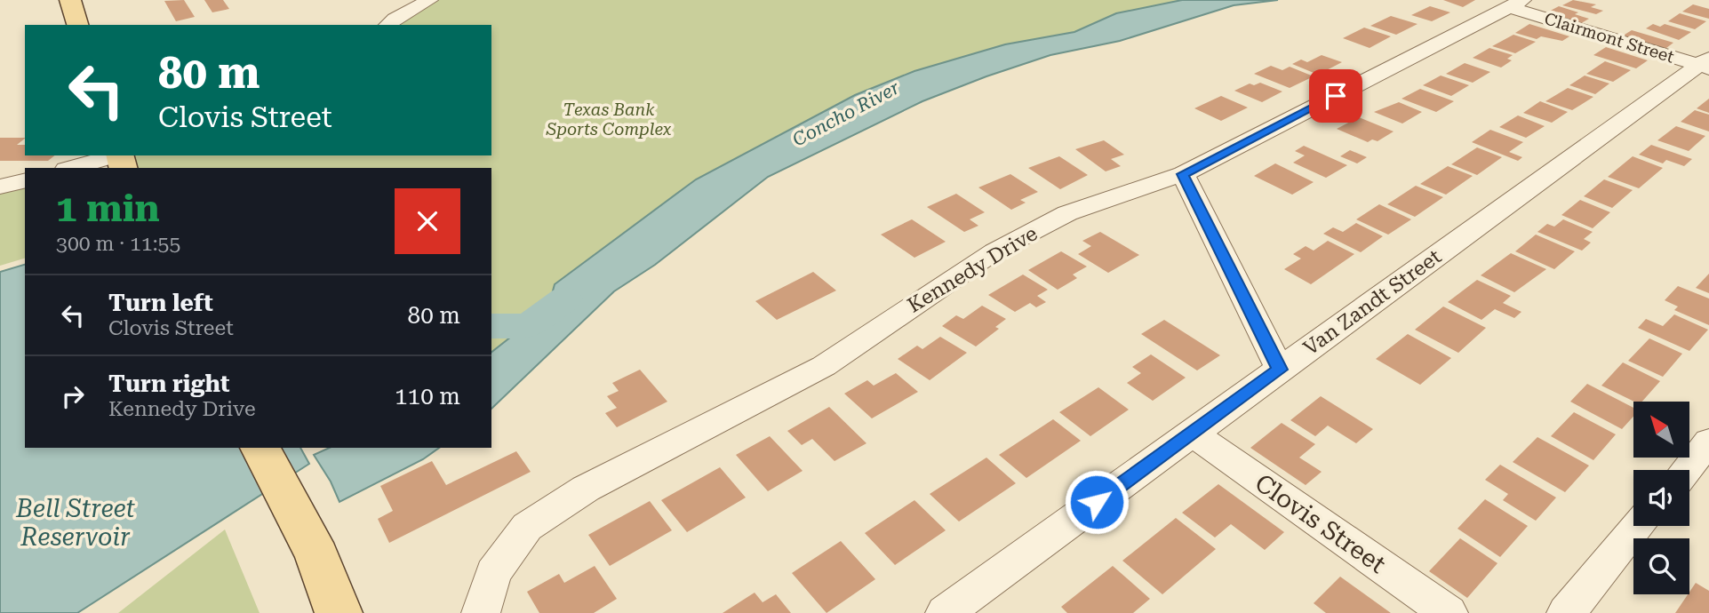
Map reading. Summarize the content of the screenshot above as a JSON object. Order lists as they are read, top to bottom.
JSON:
{
  "streets": {
    "street": [
      "Clairmont Street",
      "Kennedy Drive",
      "Van Zandt Street",
      "Clovis Street"
    ]
  },
  "crossings": [
    ["Clairmont Street", "Kennedy Drive"],
    ["Clairmont Street", "Van Zandt Street"],
    ["Van Zandt Street", "Clovis Street"]
  ],
  "water": ["Concho River", "Bell Street Reservoir"],
  "parks": ["Texas Bank Sports Complex"],
  "north": "top left",
  "page": {
    "turn": ["80 m", "Clovis Street"],
    "heading": ["1 min", "300 m · 11:55"],
    "list": [
      {
        "name": "Turn left",
        "note": "Clovis Street",
        "value": "80 m"
      },
      {
        "name": "Turn right",
        "note": "Kennedy Drive",
        "value": "110 m"
      }
    ]
  }
}
